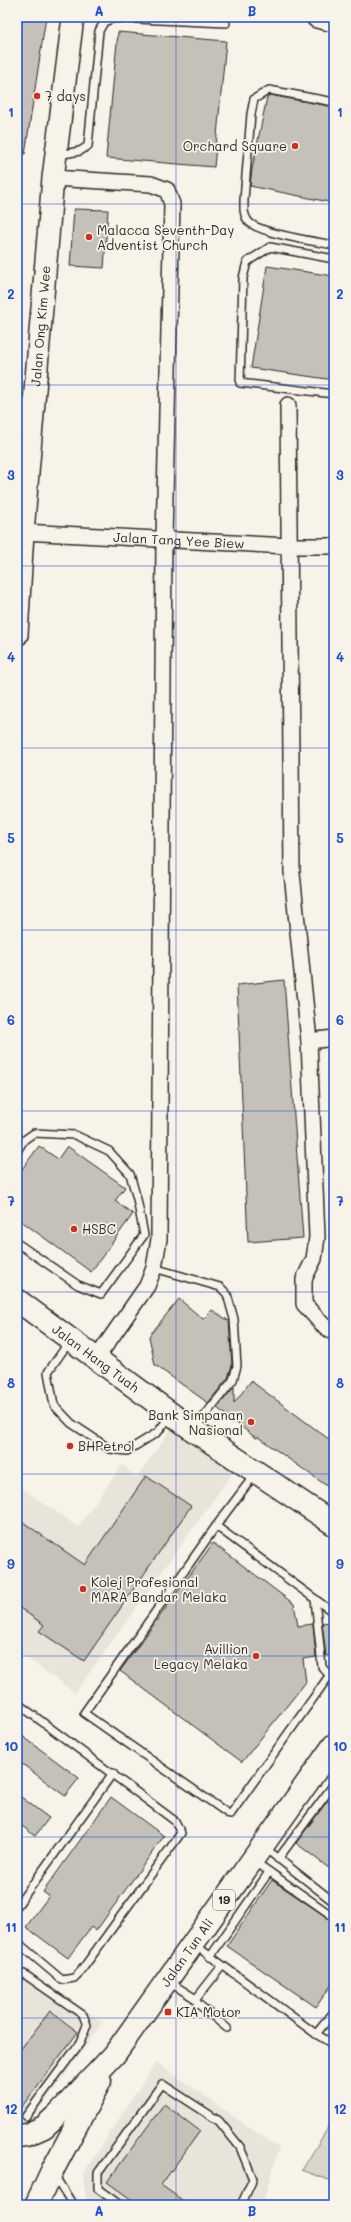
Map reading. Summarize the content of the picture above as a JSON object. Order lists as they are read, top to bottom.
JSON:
{
  "streets": {
    "main road": [
      "Jalan Ong Kim Wee",
      "Jalan Hang Tuah",
      "19",
      "Jalan Tun Ali"
    ],
    "street": ["Jalan Tang Yee Biew"]
  },
  "crossings": [
    ["Jalan Ong Kim Wee", "Jalan Tang Yee Biew"],
    ["19", "Jalan Tun Ali"]
  ],
  "places": {
    "other": [
      "7 days",
      "Orchard Square",
      "Malacca Seventh-Day Adventist Church",
      "HSBC",
      "Bank Simpanan Nasional",
      "BHPetrol",
      "Kolej Profesional MARA Bandar Melaka",
      "Avillion Legacy Melaka"
    ],
    "transit": ["KIA Motor"]
  },
  "grid": {
    "columns": ["A", "B"],
    "rows": [
      "1",
      "2",
      "3",
      "4",
      "5",
      "6",
      "7",
      "8",
      "9",
      "10",
      "11",
      "12"
    ]
  }
}
